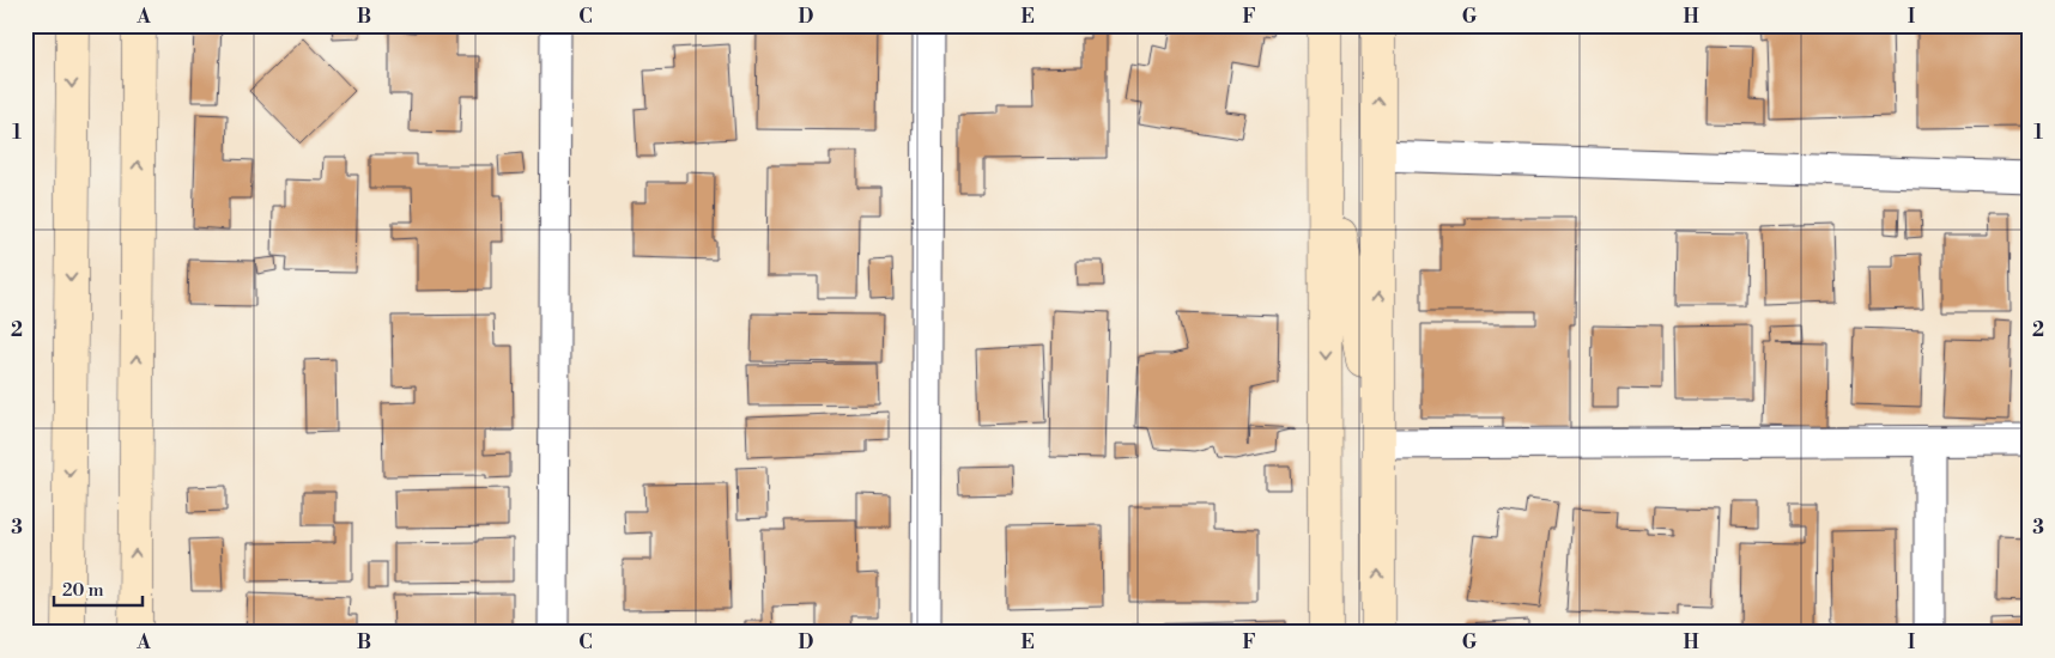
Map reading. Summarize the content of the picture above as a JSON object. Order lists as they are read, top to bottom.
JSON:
{
  "scale_bar": "20 m",
  "grid": {
    "columns": [
      "A",
      "B",
      "C",
      "D",
      "E",
      "F",
      "G",
      "H",
      "I"
    ],
    "rows": ["1", "2", "3"]
  }
}
